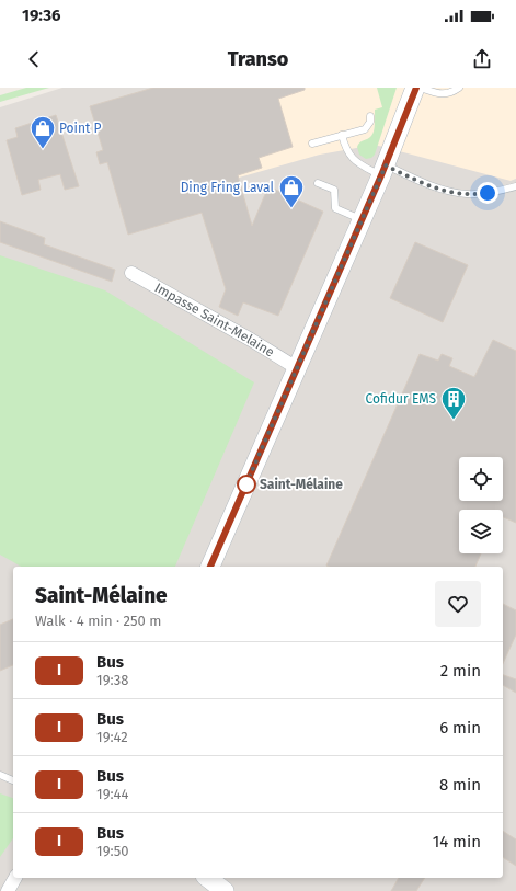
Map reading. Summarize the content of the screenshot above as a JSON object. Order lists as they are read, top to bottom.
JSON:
{
  "streets": {
    "street": ["Impasse Saint-Melaine"]
  },
  "places": {
    "shop": ["Point P", "Ding Fring Laval"],
    "building": ["Cofidur EMS"],
    "other": ["Saint-Mélaine"]
  },
  "lines": ["bus line I"],
  "page": {
    "status": "19:36",
    "header": "Transo",
    "heading": ["Saint-Mélaine", "Walk · 4 min · 250 m"],
    "list": [
      {
        "mark": "I",
        "name": "Bus",
        "note": "19:38",
        "value": "2 min"
      },
      {
        "mark": "I",
        "name": "Bus",
        "note": "19:42",
        "value": "6 min"
      },
      {
        "mark": "I",
        "name": "Bus",
        "note": "19:44",
        "value": "8 min"
      },
      {
        "mark": "I",
        "name": "Bus",
        "note": "19:50",
        "value": "14 min"
      }
    ]
  }
}
